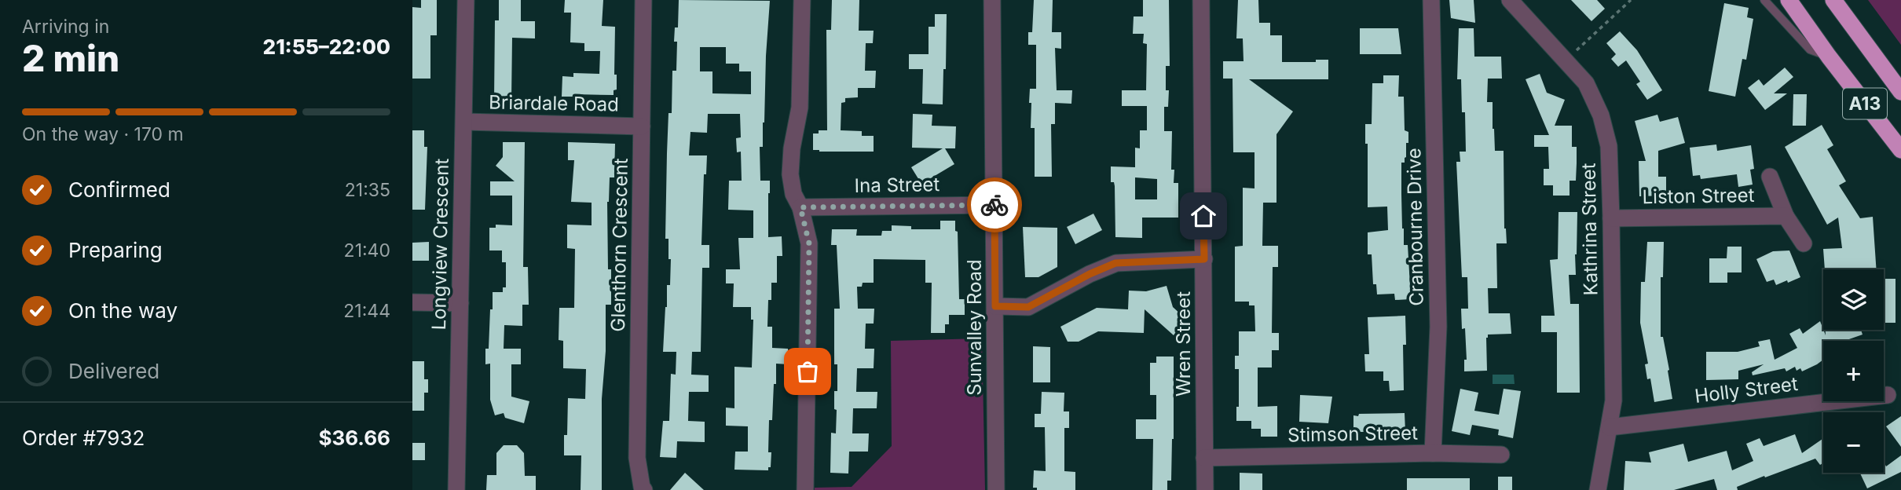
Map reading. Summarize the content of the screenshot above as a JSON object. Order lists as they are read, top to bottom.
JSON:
{
  "streets": {
    "highway": ["A13"],
    "street": [
      "Briardale Road",
      "Ina Street",
      "Liston Street",
      "Cranbourne Drive",
      "Kathrina Street",
      "Longview Crescent",
      "Glenthorn Crescent",
      "Sunvalley Road",
      "Wren Street",
      "Holly Street",
      "Stimson Street"
    ]
  },
  "crossings": [
    ["Briardale Road", "Longview Crescent"],
    ["Briardale Road", "Glenthorn Crescent"],
    ["Ina Street", "Sunvalley Road"],
    ["Liston Street", "Kathrina Street"],
    ["Cranbourne Drive", "Stimson Street"],
    ["Kathrina Street", "Holly Street"],
    ["Wren Street", "Stimson Street"]
  ],
  "page": {
    "heading": ["2 min", "Arriving in", "21:55–22:00"],
    "panel": ["Order #7932", "$36.66"],
    "bar": "On the way · 170 m",
    "list": [
      ["Confirmed", "21:35"],
      ["Preparing", "21:40"],
      ["On the way", "21:44"],
      "Delivered"
    ],
    "map_buttons": ["+", "−"]
  }
}
